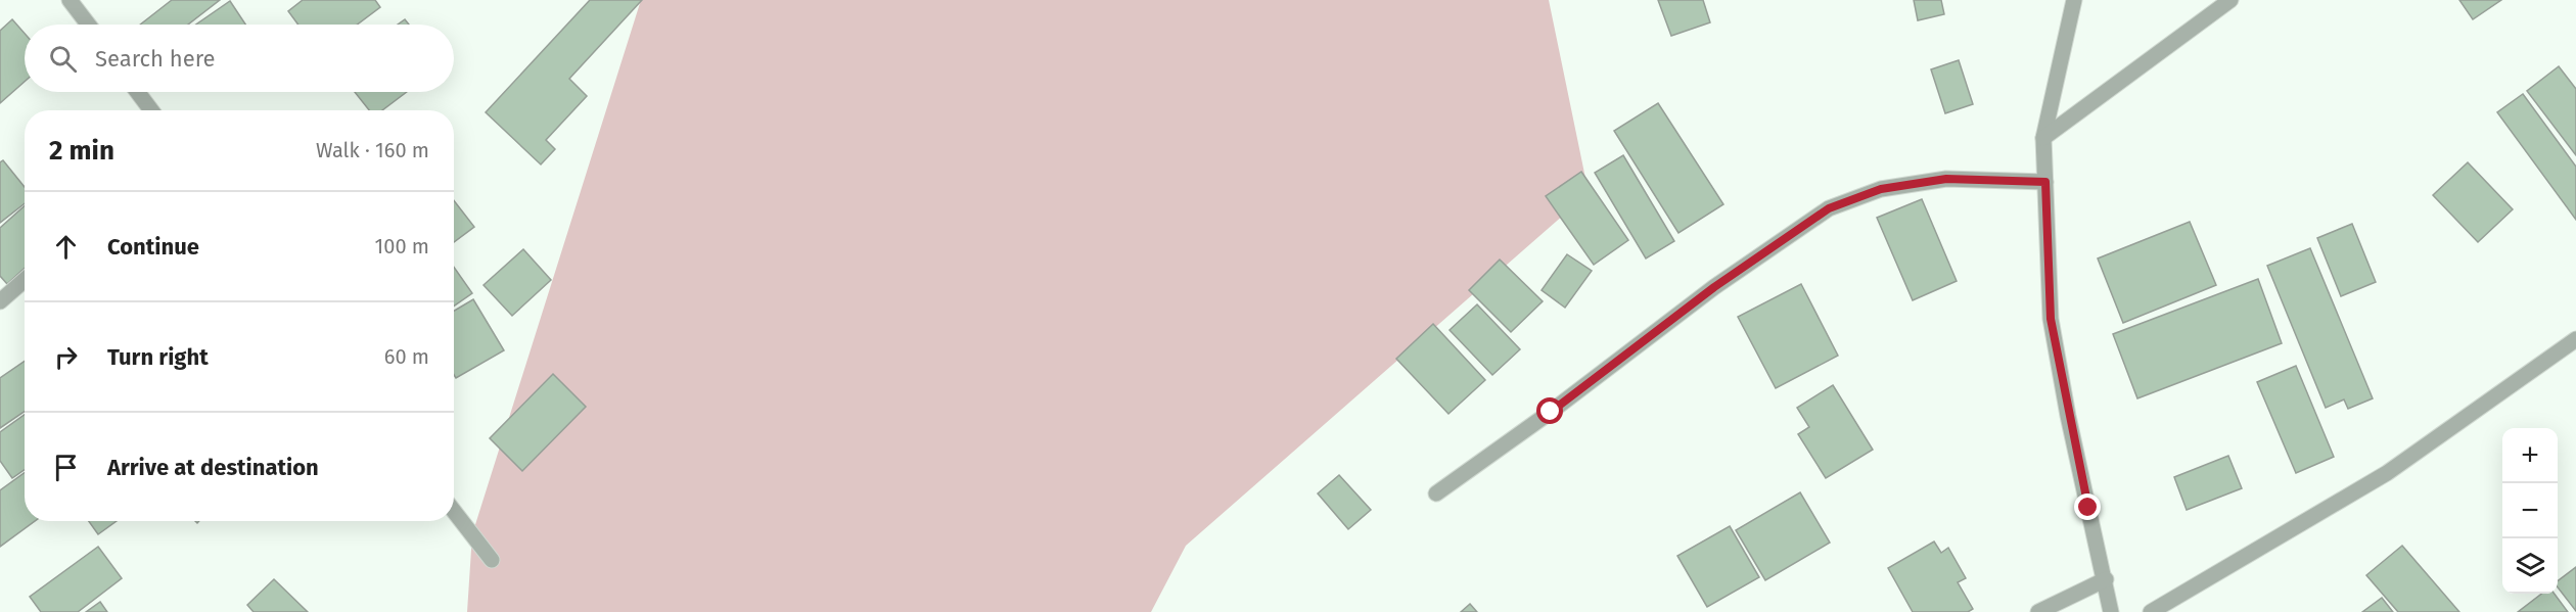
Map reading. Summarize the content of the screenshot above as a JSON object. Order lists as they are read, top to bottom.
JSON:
{
  "page": {
    "search": "Search here",
    "heading": ["2 min", "Walk · 160 m"],
    "list": [
      ["Continue", "100 m"],
      ["Turn right", "60 m"],
      "Arrive at destination"
    ],
    "map_buttons": ["+", "−"]
  }
}
